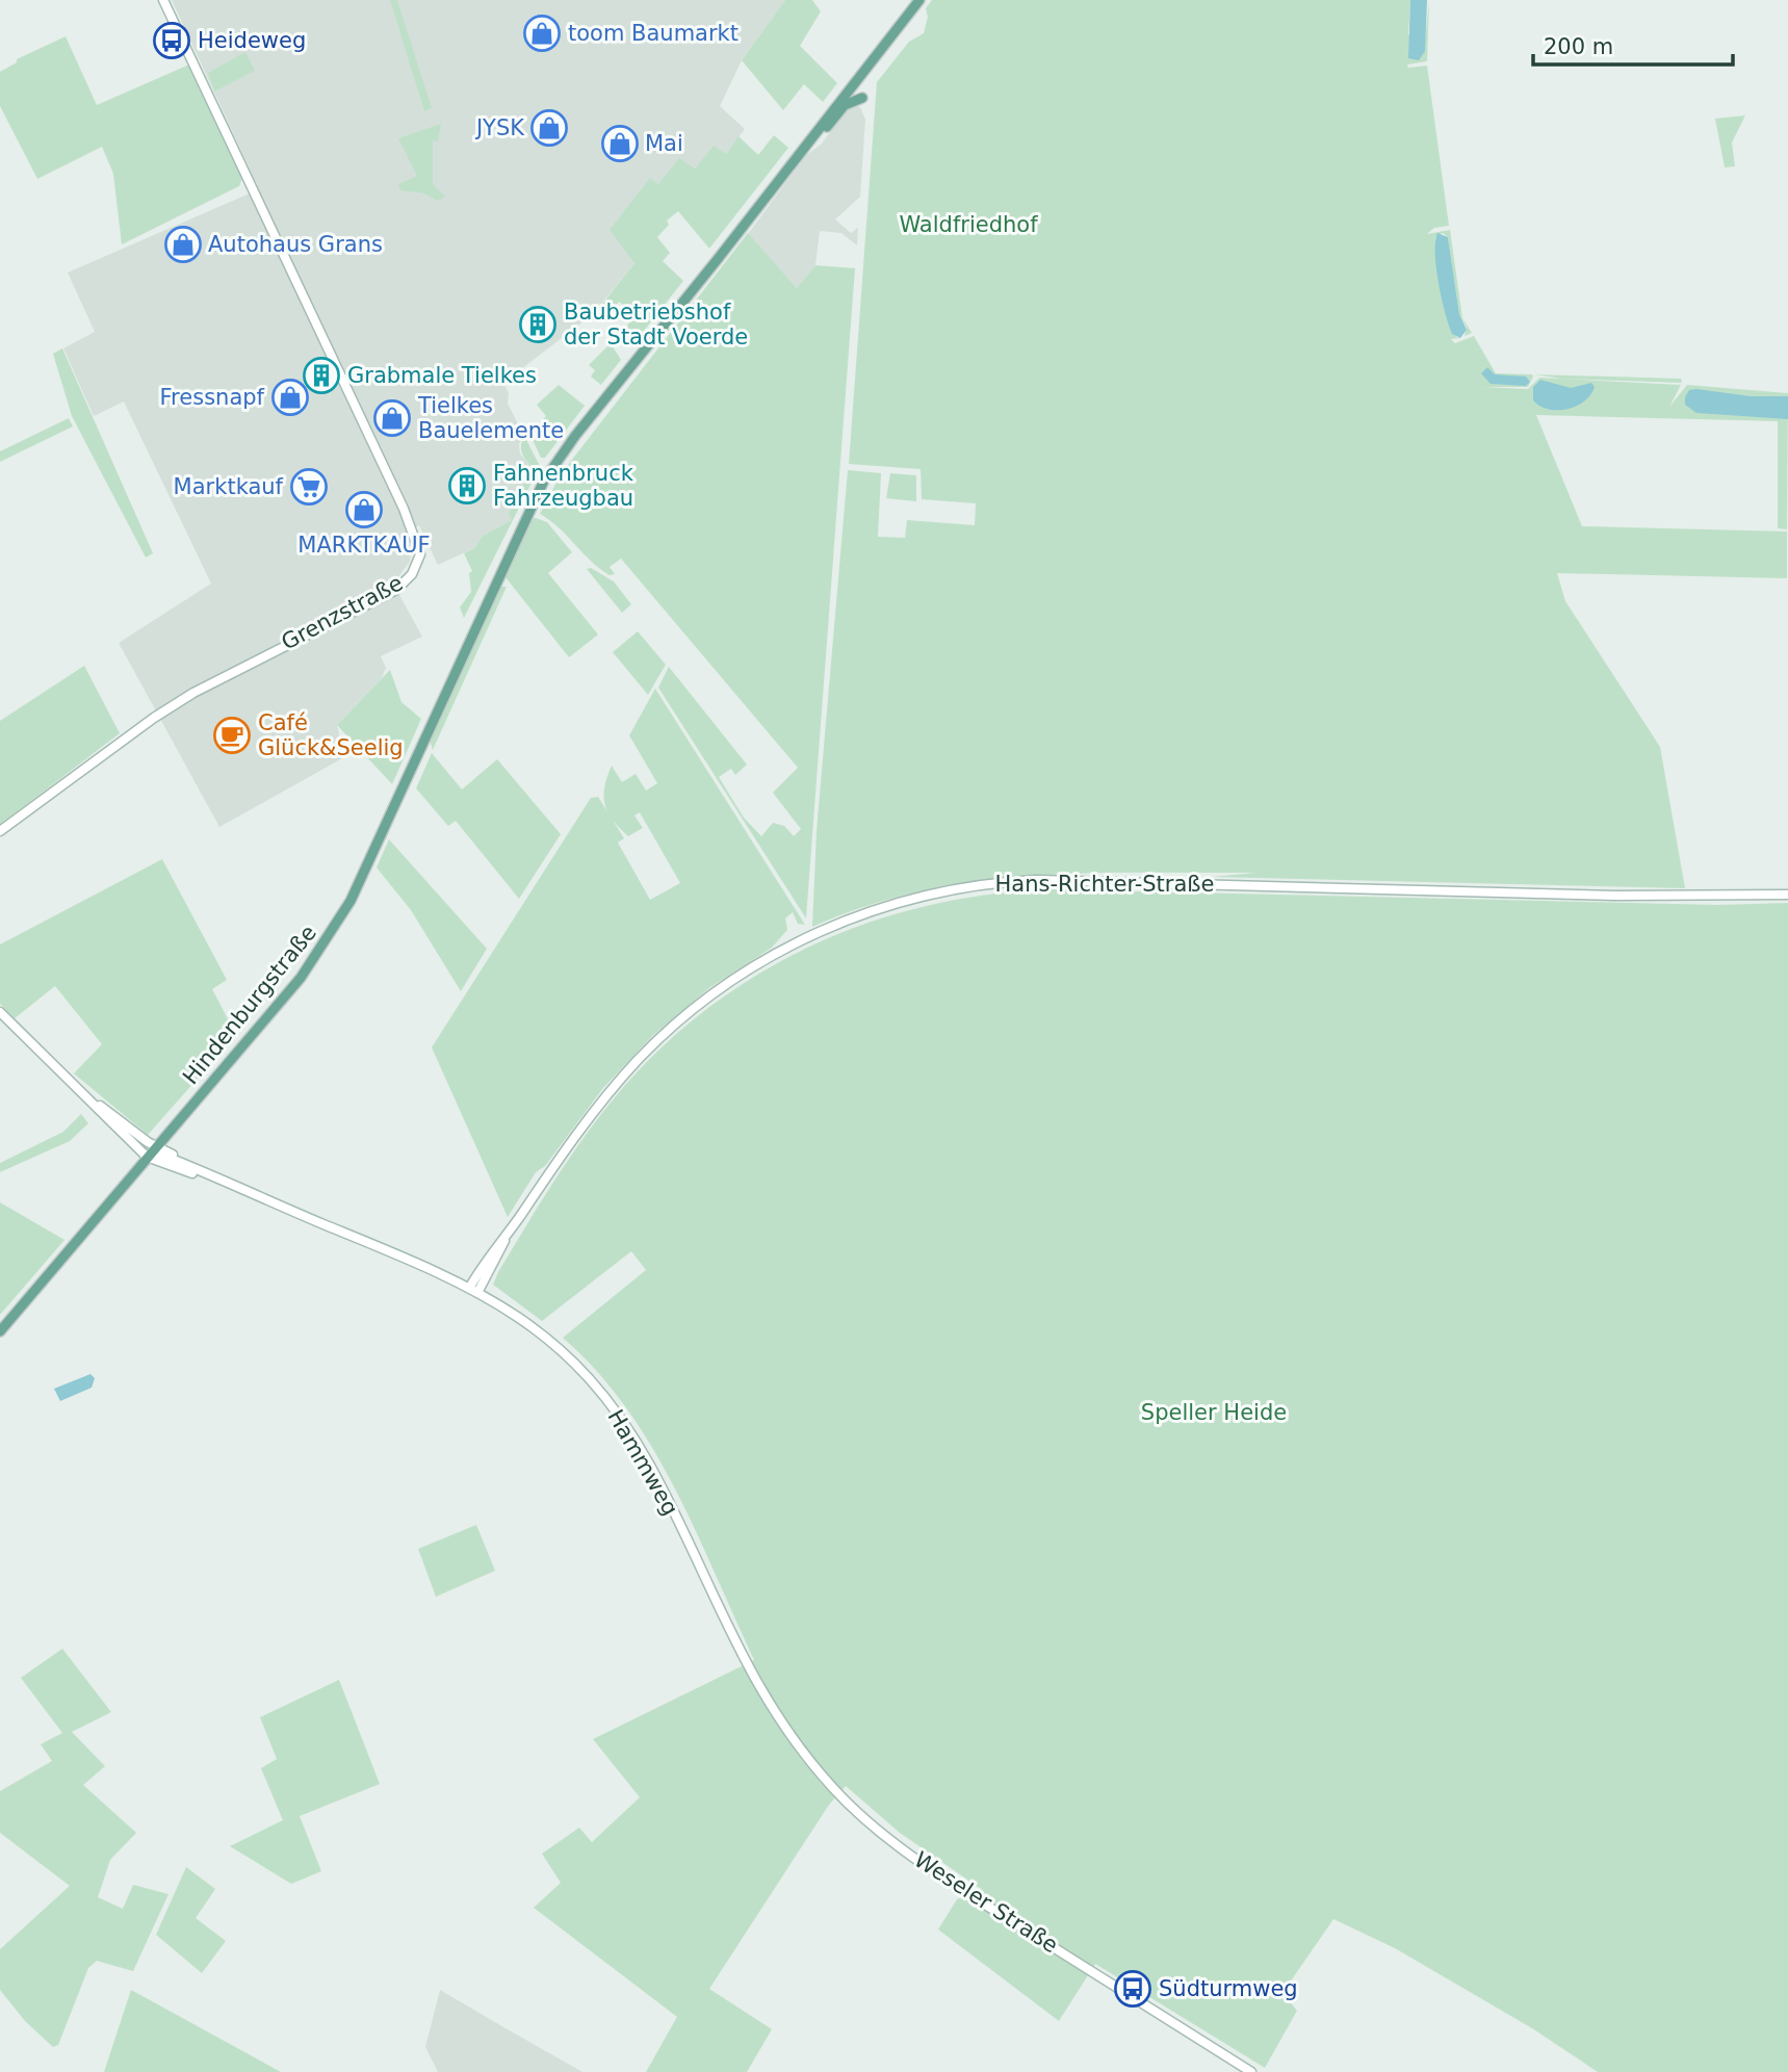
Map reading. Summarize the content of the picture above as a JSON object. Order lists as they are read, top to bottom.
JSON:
{
  "streets": {
    "main road": [
      "Grenzstraße",
      "Hans-Richter-Straße",
      "Hindenburgstraße",
      "Hammweg",
      "Weseler Straße"
    ]
  },
  "crossings": [
    ["Hans-Richter-Straße", "Hammweg"],
    ["Hindenburgstraße", "Hammweg"],
    ["Hammweg", "Weseler Straße"]
  ],
  "parks": ["Waldfriedhof", "Speller Heide"],
  "places": {
    "shop": [
      "toom Baumarkt",
      "JYSK",
      "Mai",
      "Autohaus Grans",
      "Fressnapf",
      "Tielkes Bauelemente",
      "MARKTKAUF"
    ],
    "bus stop": ["Heideweg", "Südturmweg"],
    "building": ["Baubetriebshof der Stadt Voerde", "Grabmale Tielkes", "Fahnenbruck Fahrzeugbau"],
    "supermarket": ["Marktkauf"],
    "cafe": ["Café Glück&Seelig"]
  },
  "scale_bar": "200 m"
}
